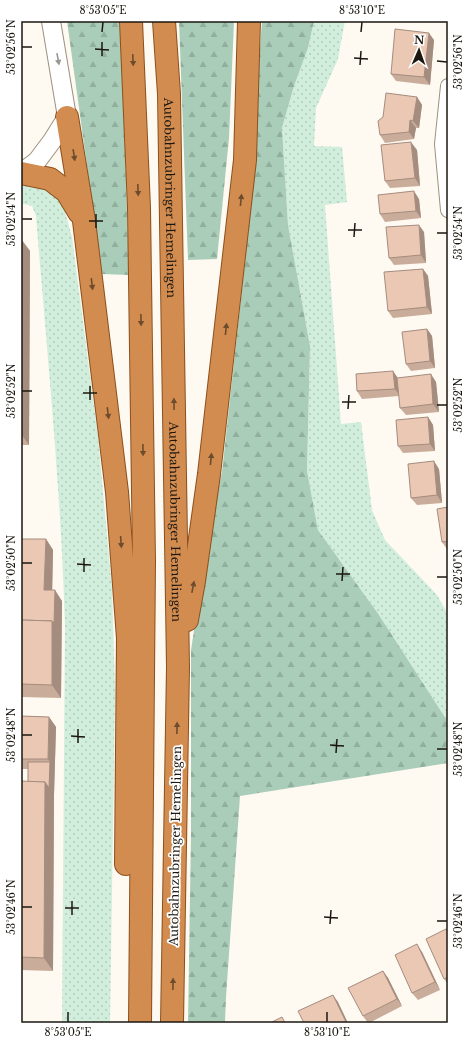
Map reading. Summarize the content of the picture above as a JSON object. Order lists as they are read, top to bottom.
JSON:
{
  "streets": {
    "highway": ["Autobahnzubringer Hemelingen"]
  },
  "north": "top",
  "coordinates": [
    "8°53'05\"E",
    "8°53'10\"E",
    "53°02'56\"N",
    "53°02'54\"N",
    "53°02'52\"N",
    "53°02'50\"N",
    "53°02'48\"N",
    "53°02'46\"N"
  ]
}
